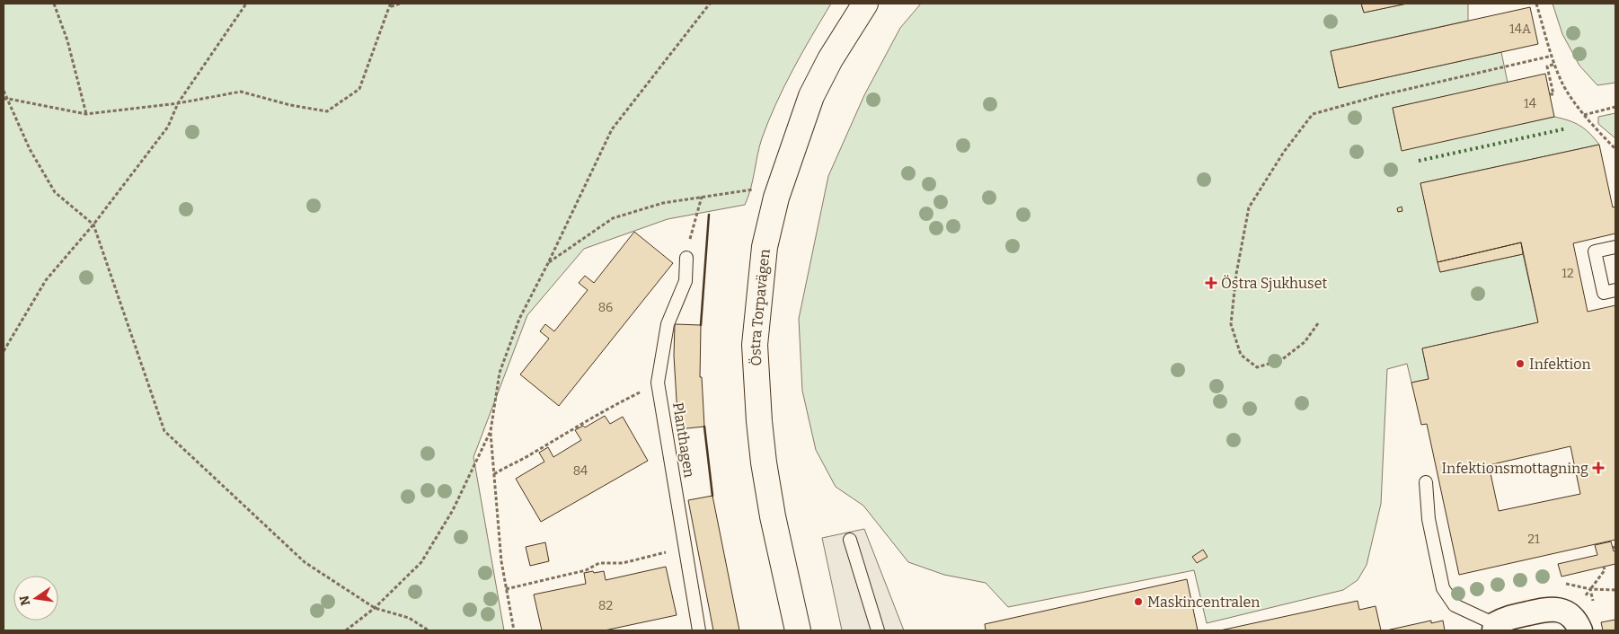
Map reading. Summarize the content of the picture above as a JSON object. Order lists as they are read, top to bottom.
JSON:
{
  "streets": {
    "street": ["Östra Torpavägen"],
    "lane": ["Planthagen"]
  },
  "places": {
    "health": ["Östra Sjukhuset", "Infektionsmottagning"],
    "other": ["Infektion", "Maskincentralen"]
  },
  "house_numbers": [
    "14A",
    "14",
    "12",
    "86",
    "84",
    "21",
    "82"
  ],
  "north": "left"
}
